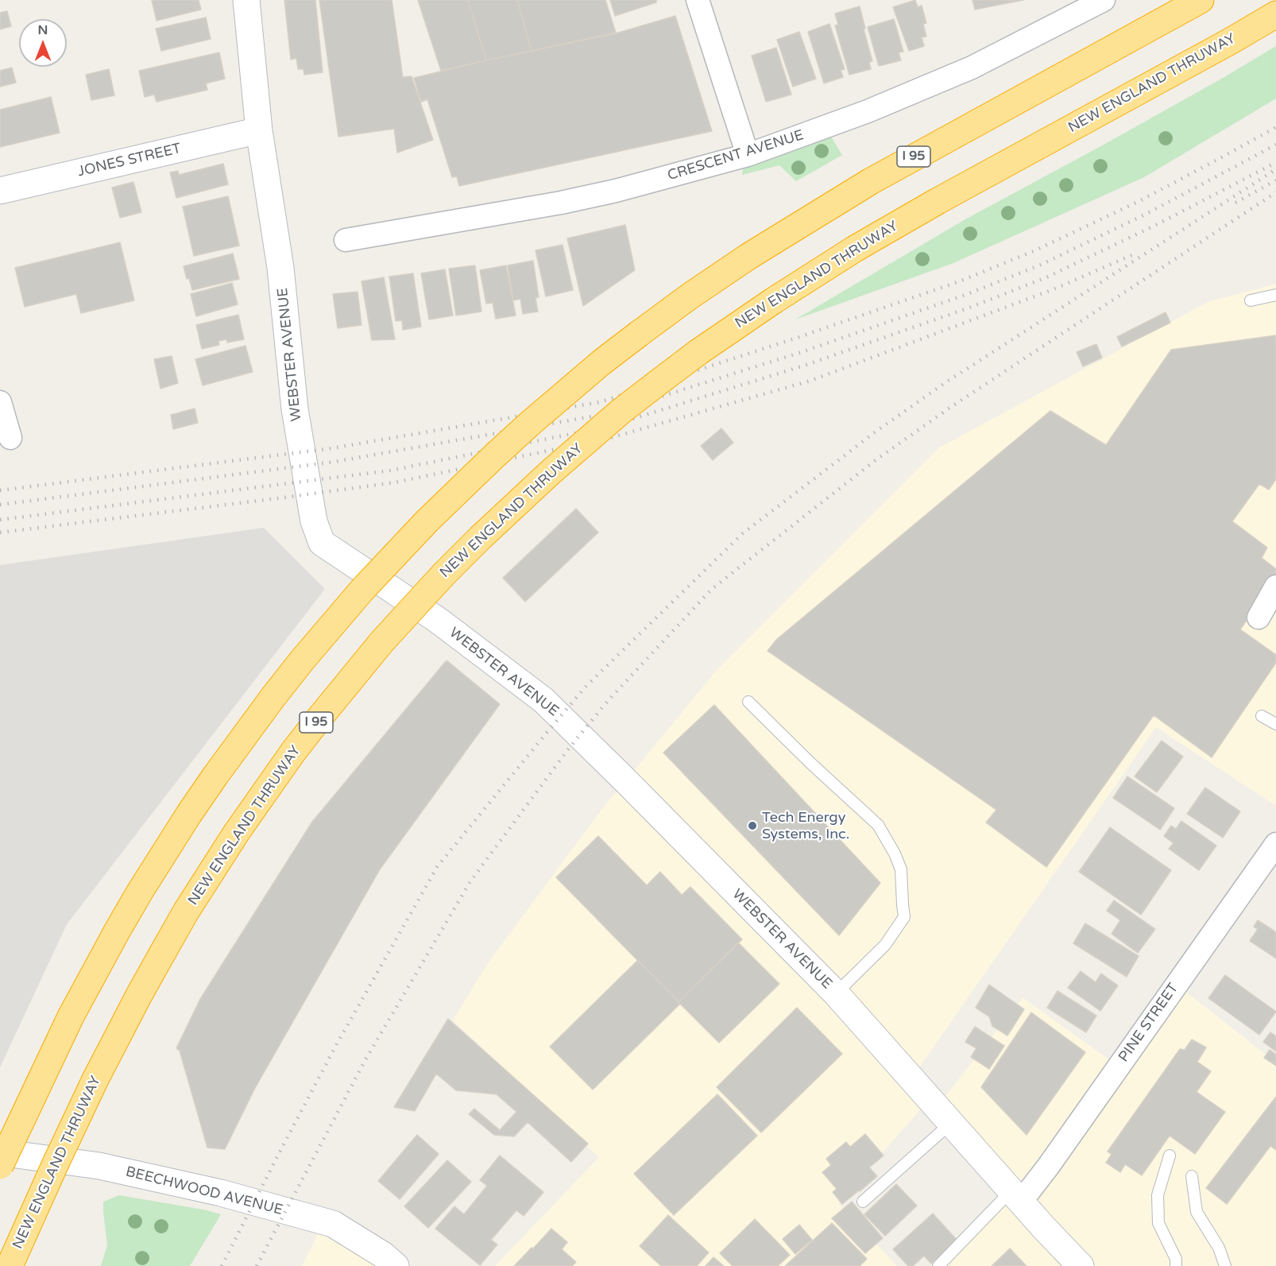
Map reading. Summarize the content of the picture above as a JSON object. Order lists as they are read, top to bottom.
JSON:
{
  "streets": {
    "highway": ["NEW ENGLAND THRUWAY", "I 95"],
    "street": [
      "CRESCENT AVENUE",
      "JONES STREET",
      "WEBSTER AVENUE",
      "PINE STREET",
      "BEECHWOOD AVENUE"
    ]
  },
  "crossings": [
    ["JONES STREET", "WEBSTER AVENUE"],
    ["WEBSTER AVENUE", "PINE STREET"]
  ],
  "places": ["Tech Energy Systems, Inc."],
  "north": "top"
}
